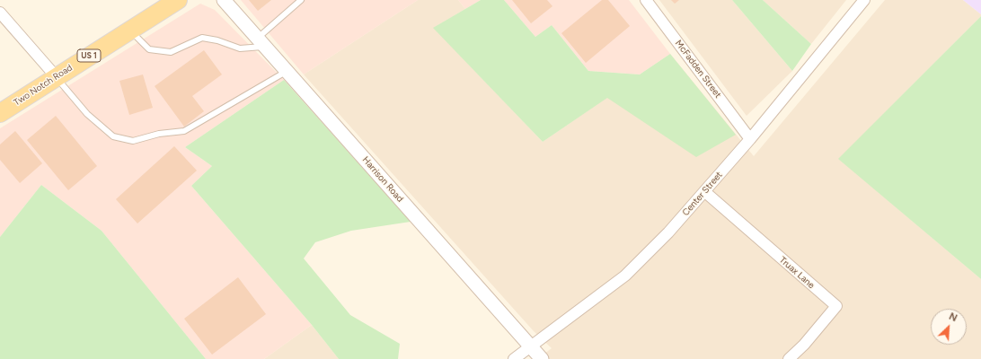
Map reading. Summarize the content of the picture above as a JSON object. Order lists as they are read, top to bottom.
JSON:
{
  "streets": {
    "main road": ["US 1", "Two Notch Road"],
    "street": [
      "McFadden Street",
      "Harrison Road",
      "Center Street",
      "Truax Lane"
    ]
  },
  "crossings": [
    ["McFadden Street", "Center Street"],
    ["Harrison Road", "Center Street"],
    ["Center Street", "Truax Lane"]
  ],
  "north": "top right"
}
